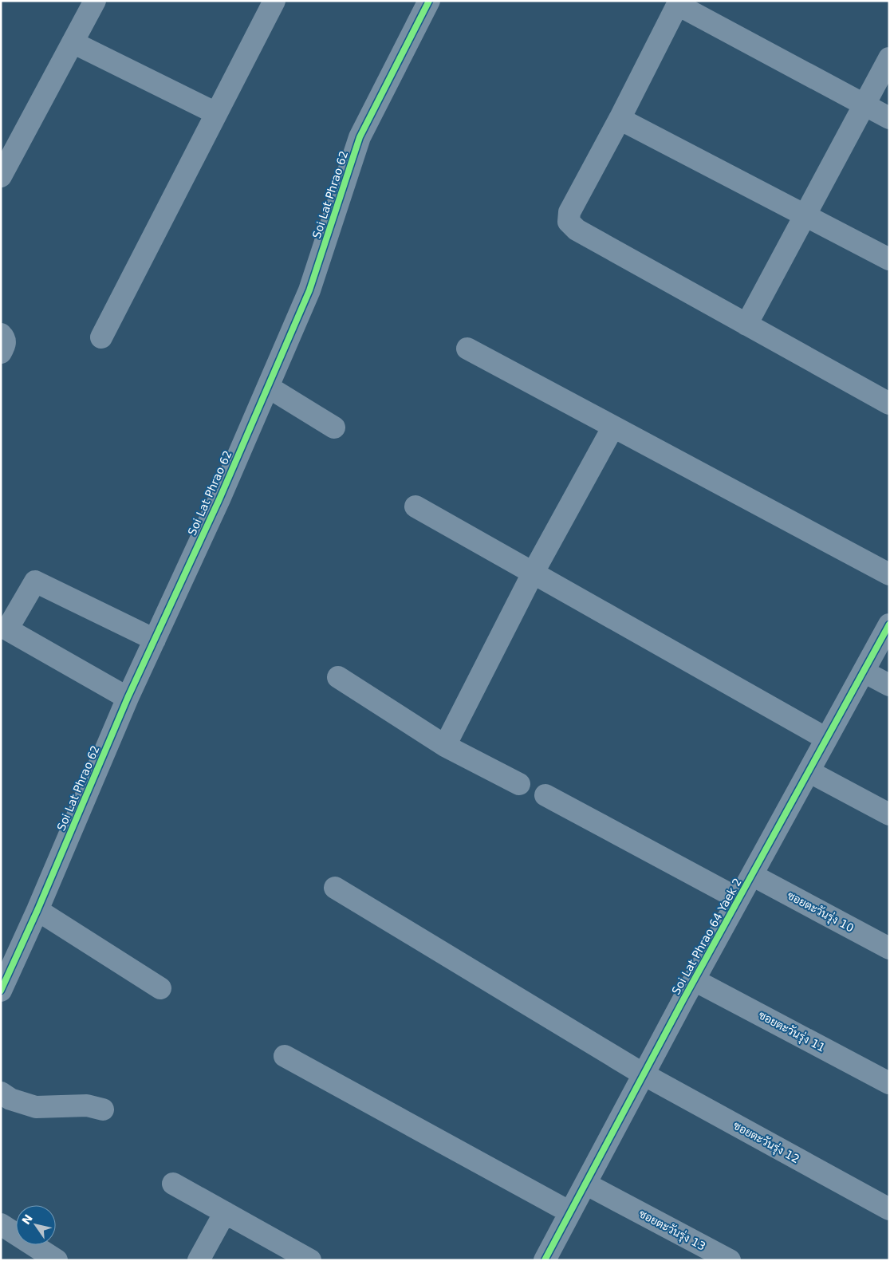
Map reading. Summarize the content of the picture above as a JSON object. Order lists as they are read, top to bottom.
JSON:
{
  "streets": {
    "street": [
      "Soi Lat Phrao 62",
      "ซอยตะวันรุ่ง 10",
      "Soi Lat Phrao 64 Yaek 2",
      "ซอยตะวันรุ่ง 11",
      "ซอยตะวันรุ่ง 12",
      "ซอยตะวันรุ่ง 13"
    ]
  },
  "crossings": [
    ["ซอยตะวันรุ่ง 10", "Soi Lat Phrao 64 Yaek 2"],
    ["Soi Lat Phrao 64 Yaek 2", "ซอยตะวันรุ่ง 11"],
    ["Soi Lat Phrao 64 Yaek 2", "ซอยตะวันรุ่ง 12"],
    ["Soi Lat Phrao 64 Yaek 2", "ซอยตะวันรุ่ง 13"]
  ],
  "north": "top left"
}
